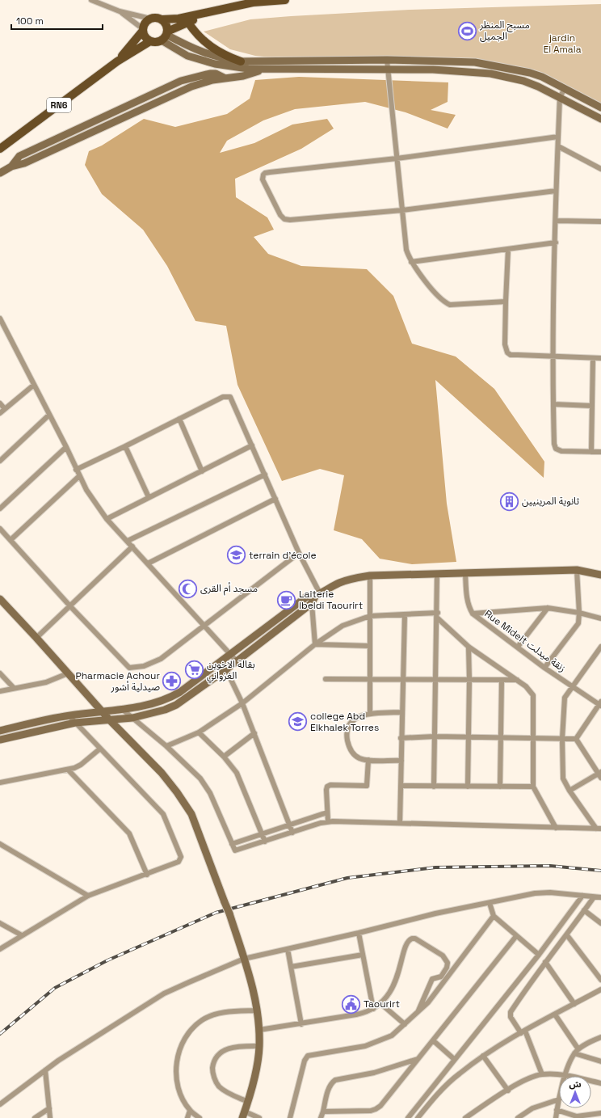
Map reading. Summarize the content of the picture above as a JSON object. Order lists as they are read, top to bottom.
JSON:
{
  "streets": {
    "main road": ["RN6"],
    "street": ["Rue Midelt زنقة ميدلت"]
  },
  "parks": ["jardin El Amala"],
  "places": {
    "sports": ["مسبح المنظر الجميل"],
    "building": ["ثانوية المرينيين"],
    "school or university": ["terrain d'école", "college Abd Elkhalek Torres"],
    "mosque": ["مسجد أم القرى"],
    "cafe": ["Laiterie lbeldi Taourirt"],
    "supermarket": ["بقالة الاخوين الغزواني"],
    "pharmacy": ["Pharmacie Achour صيدلية أشور"],
    "public building": ["Taourirt"]
  },
  "scale_bar": "100 m",
  "north": "top"
}
